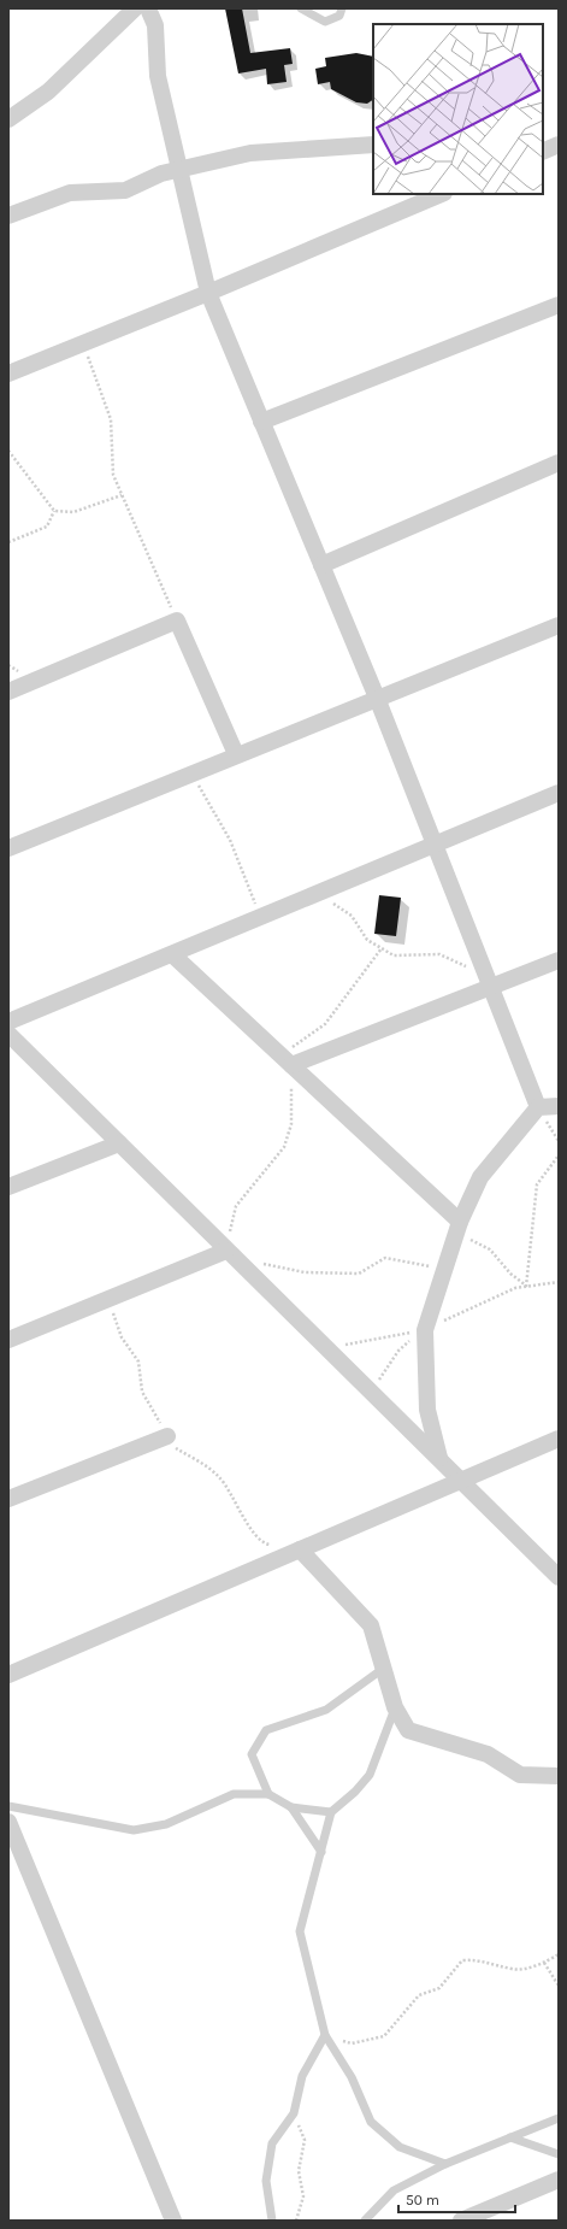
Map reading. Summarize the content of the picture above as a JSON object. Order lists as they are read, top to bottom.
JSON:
{
  "scale_bar": "50 m"
}
